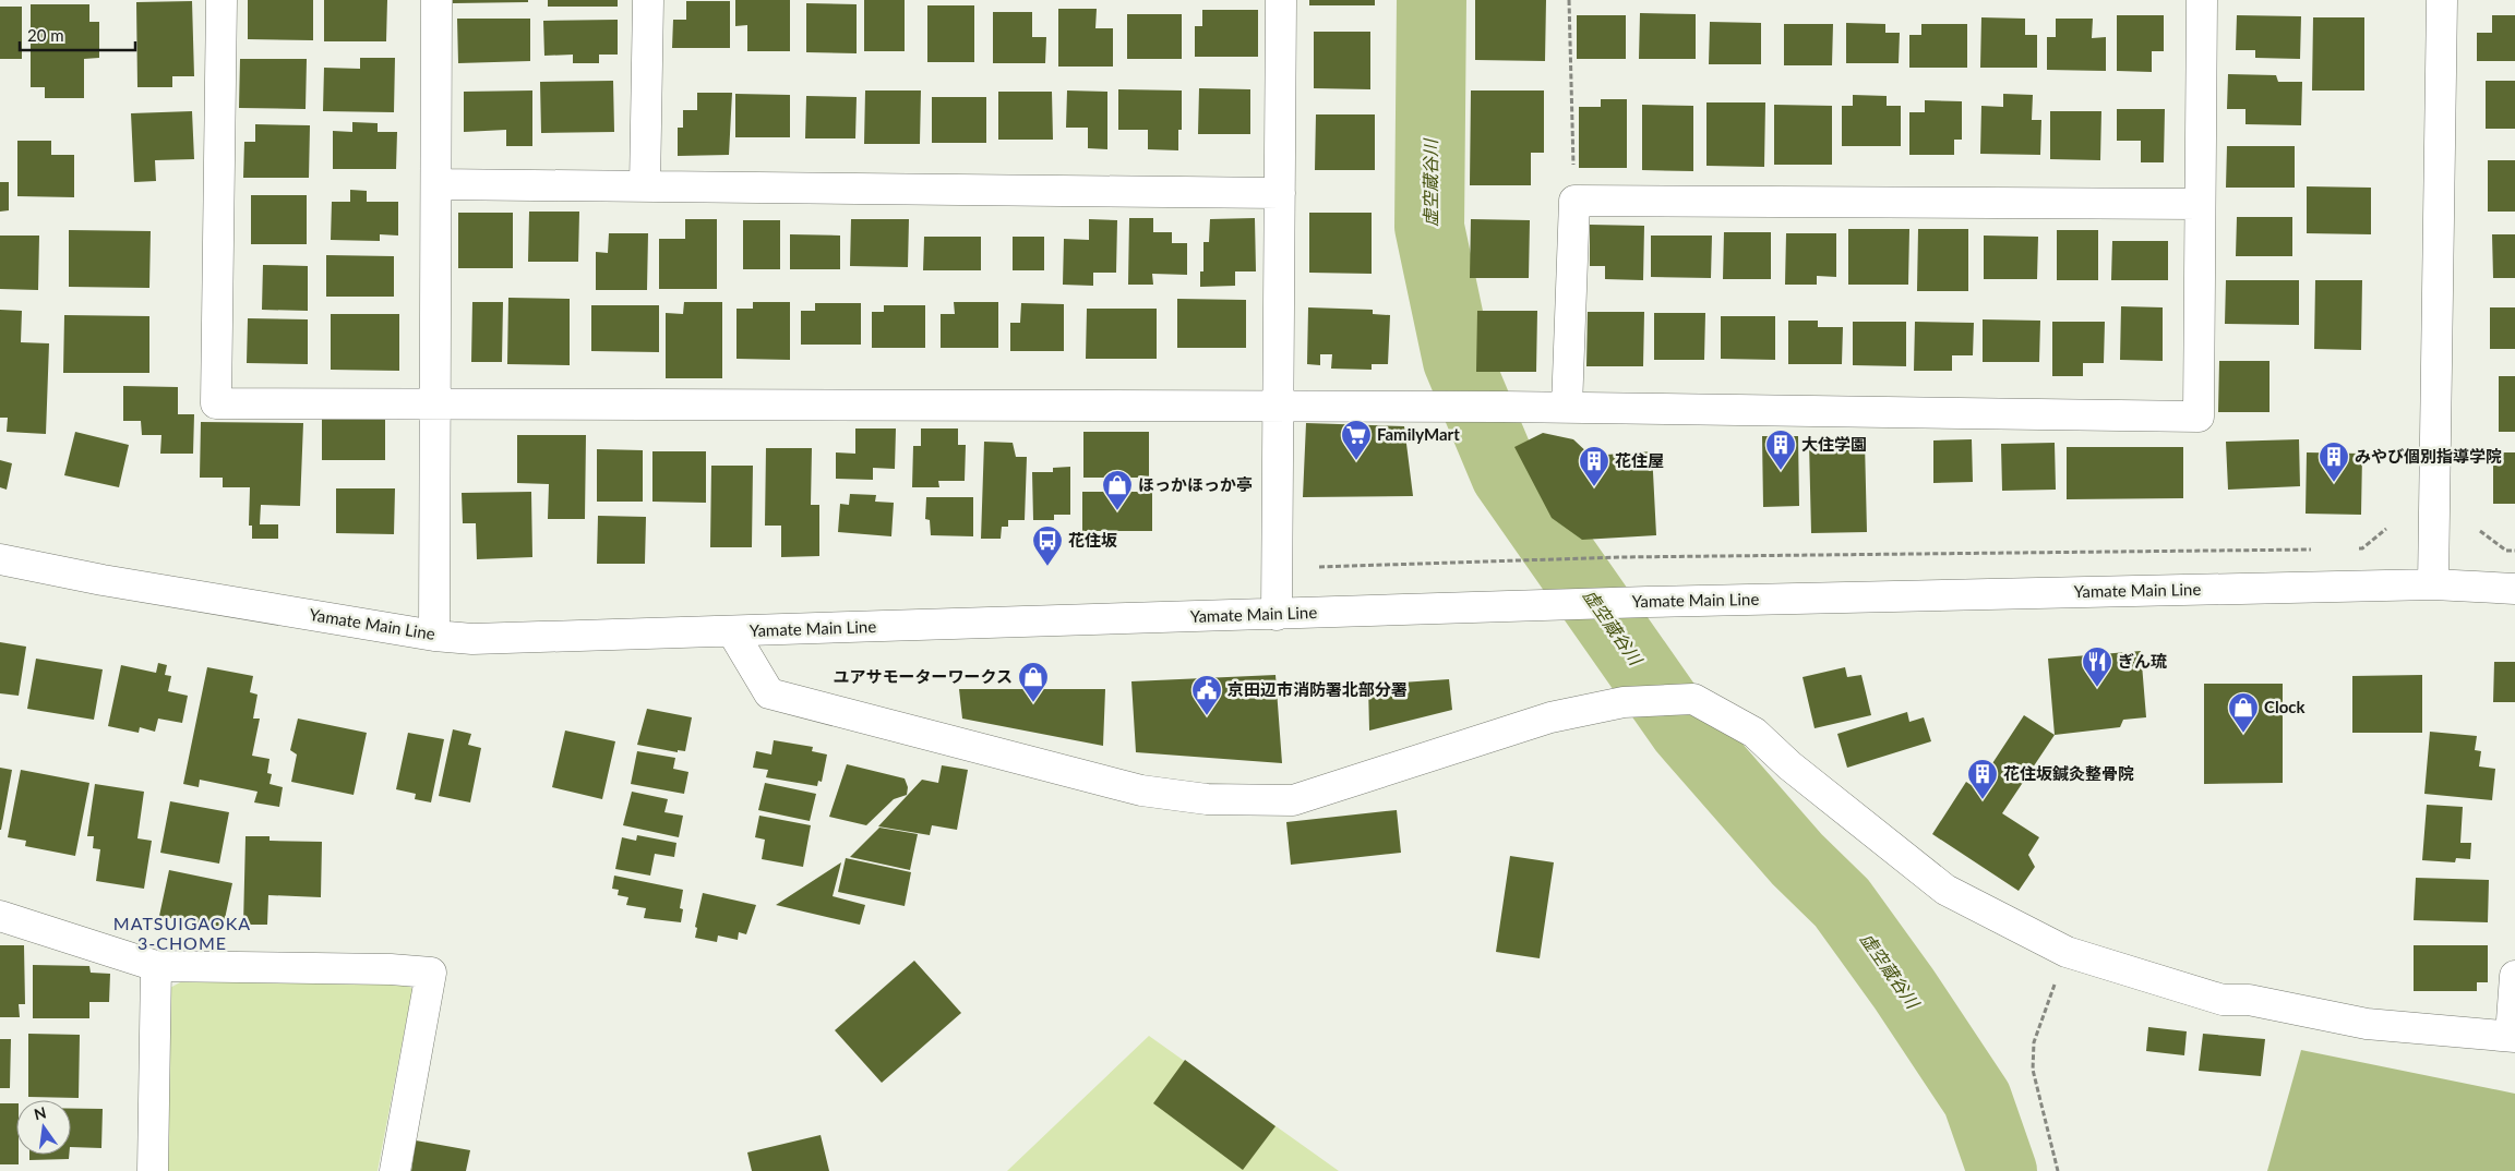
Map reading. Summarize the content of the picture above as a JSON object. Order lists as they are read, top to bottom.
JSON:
{
  "streets": {
    "street": ["Yamate Main Line"]
  },
  "districts": ["MATSUIGAOKA 3-CHOME"],
  "water": ["虚空蔵谷川"],
  "places": {
    "supermarket": ["FamilyMart"],
    "building": [
      "大住学園",
      "みやび個別指導学院",
      "花住屋",
      "花住坂鍼灸整骨院"
    ],
    "shop": ["ほっかほっか亭", "ユアサモーターワークス", "Clock"],
    "bus stop": ["花住坂"],
    "restaurant": ["ぎん琉"],
    "public building": ["京田辺市消防署北部分署"]
  },
  "scale_bar": "20 m",
  "north": "top"
}
